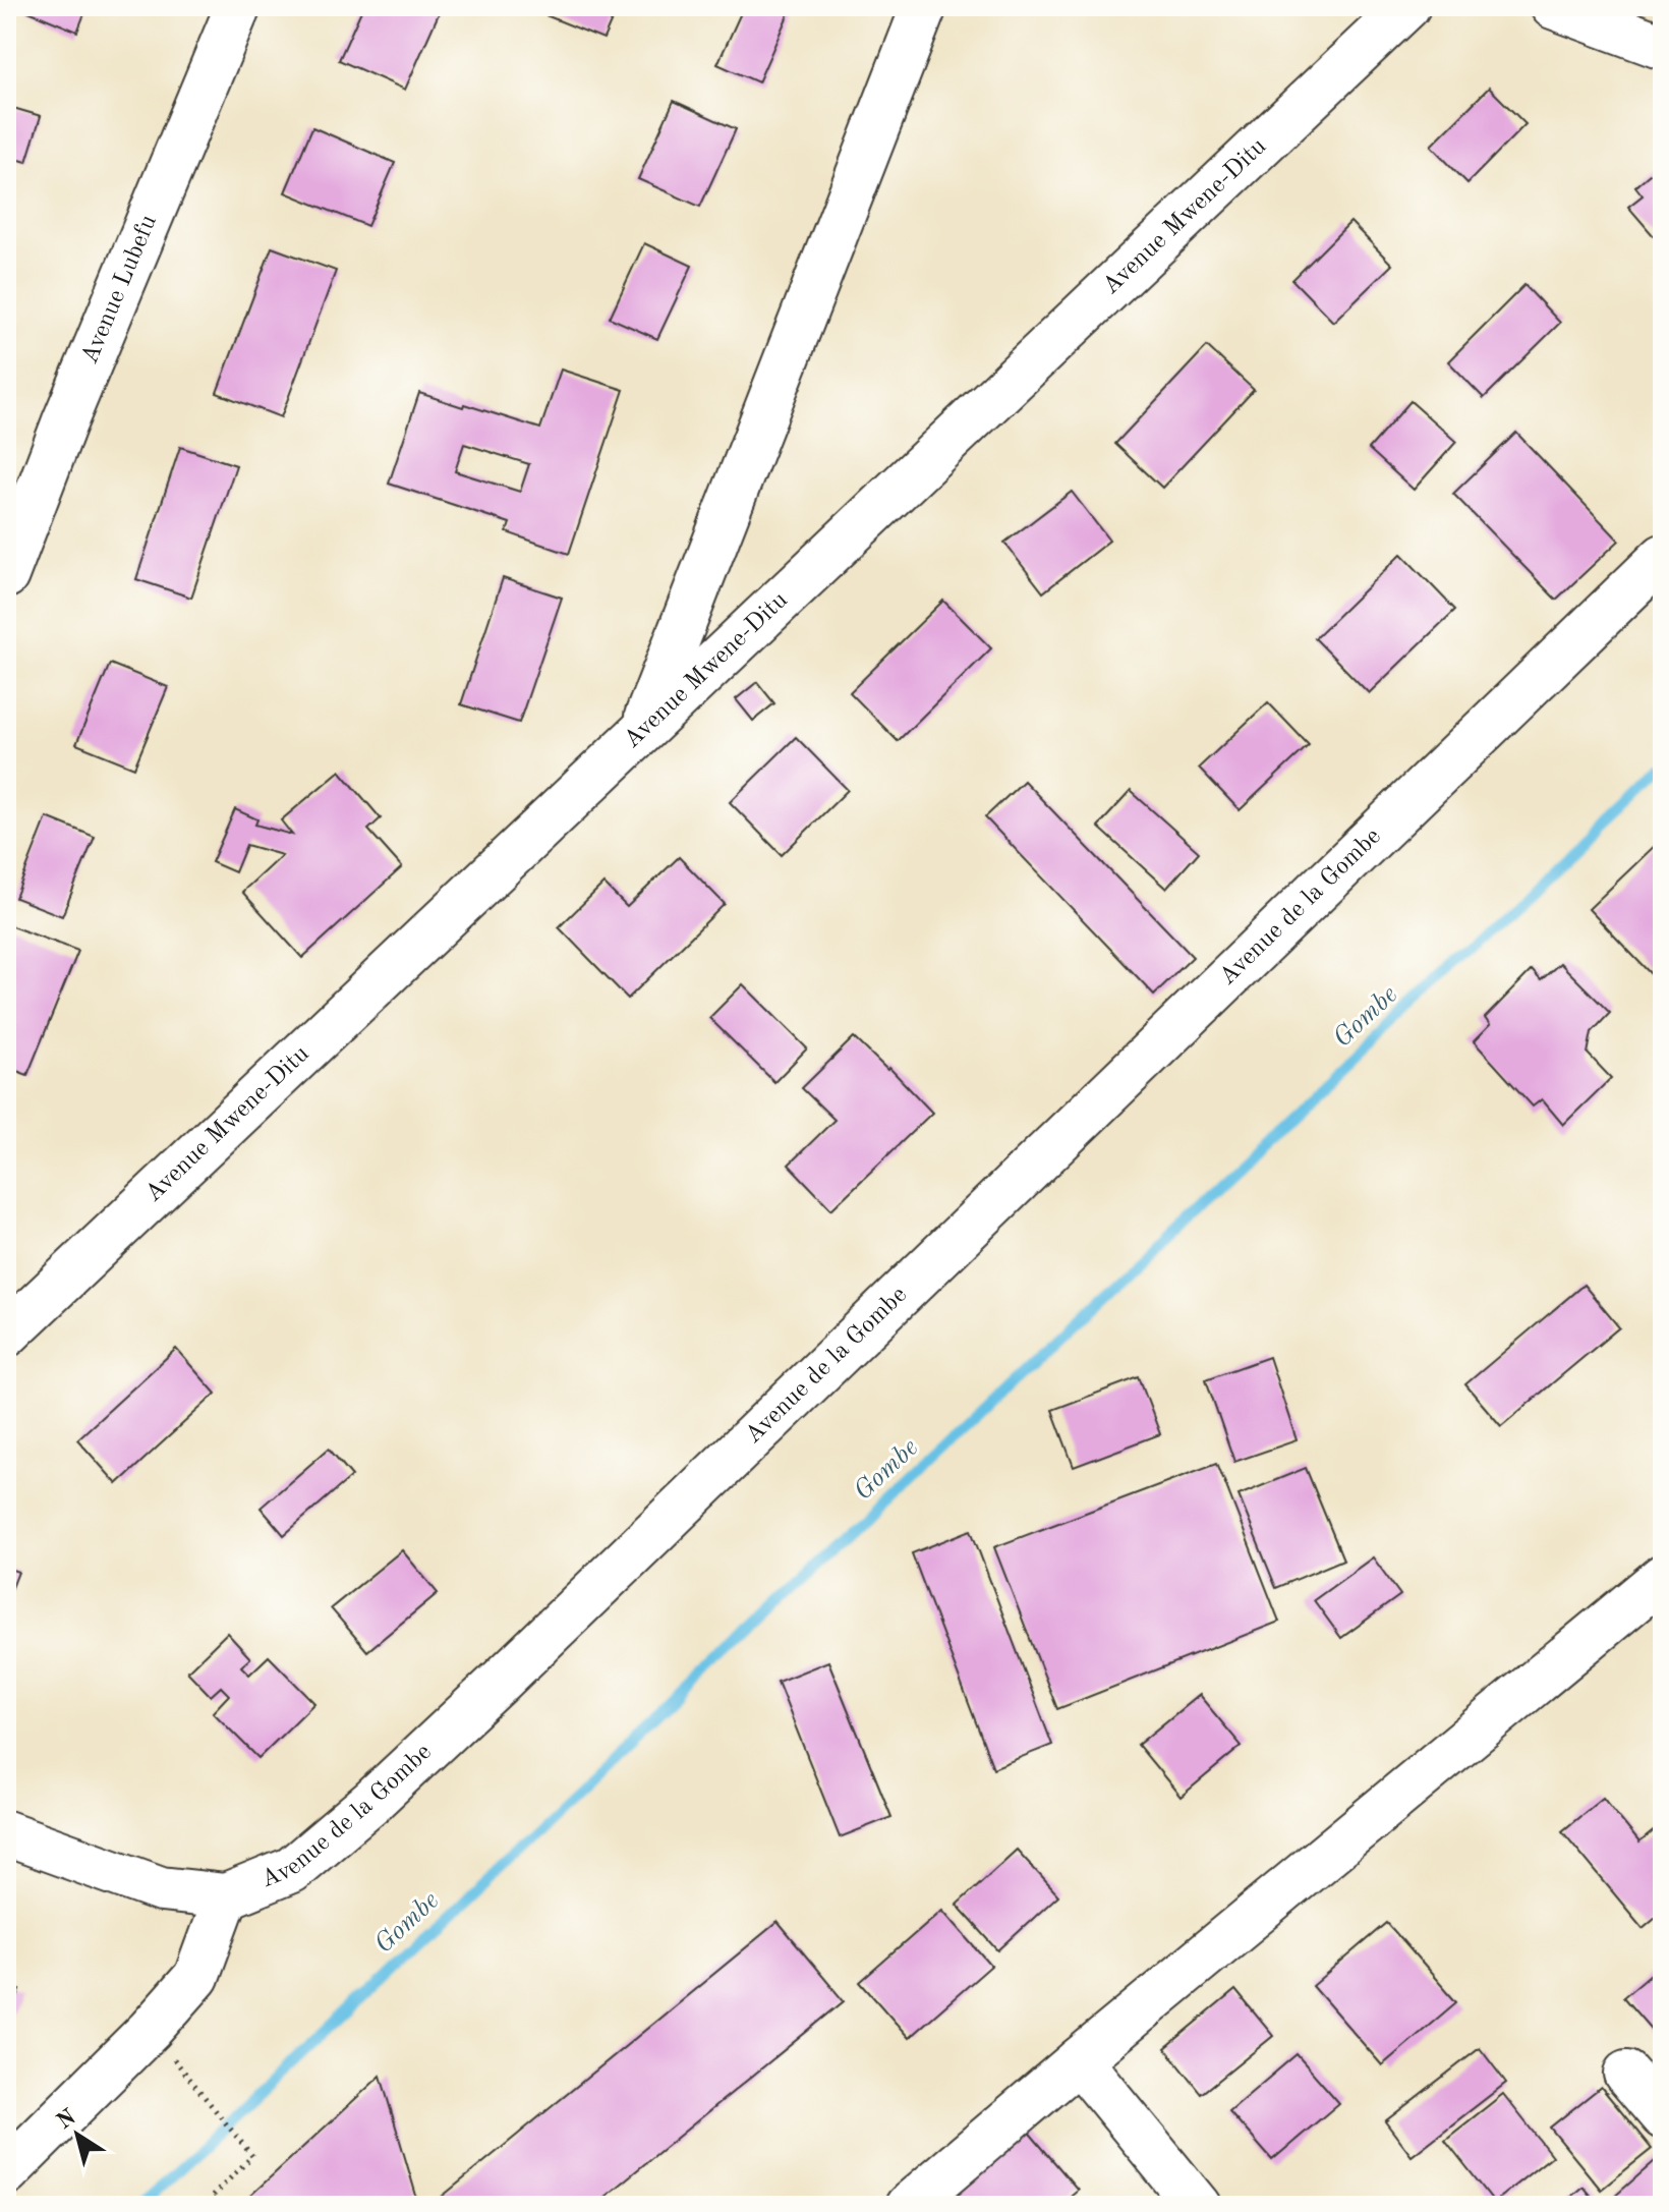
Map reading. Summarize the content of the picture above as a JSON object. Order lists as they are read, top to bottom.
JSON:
{
  "streets": {
    "street": ["Avenue Mwene-Ditu", "Avenue Lubefu", "Avenue de la Gombe"]
  },
  "water": ["Gombe"],
  "north": "top left"
}
